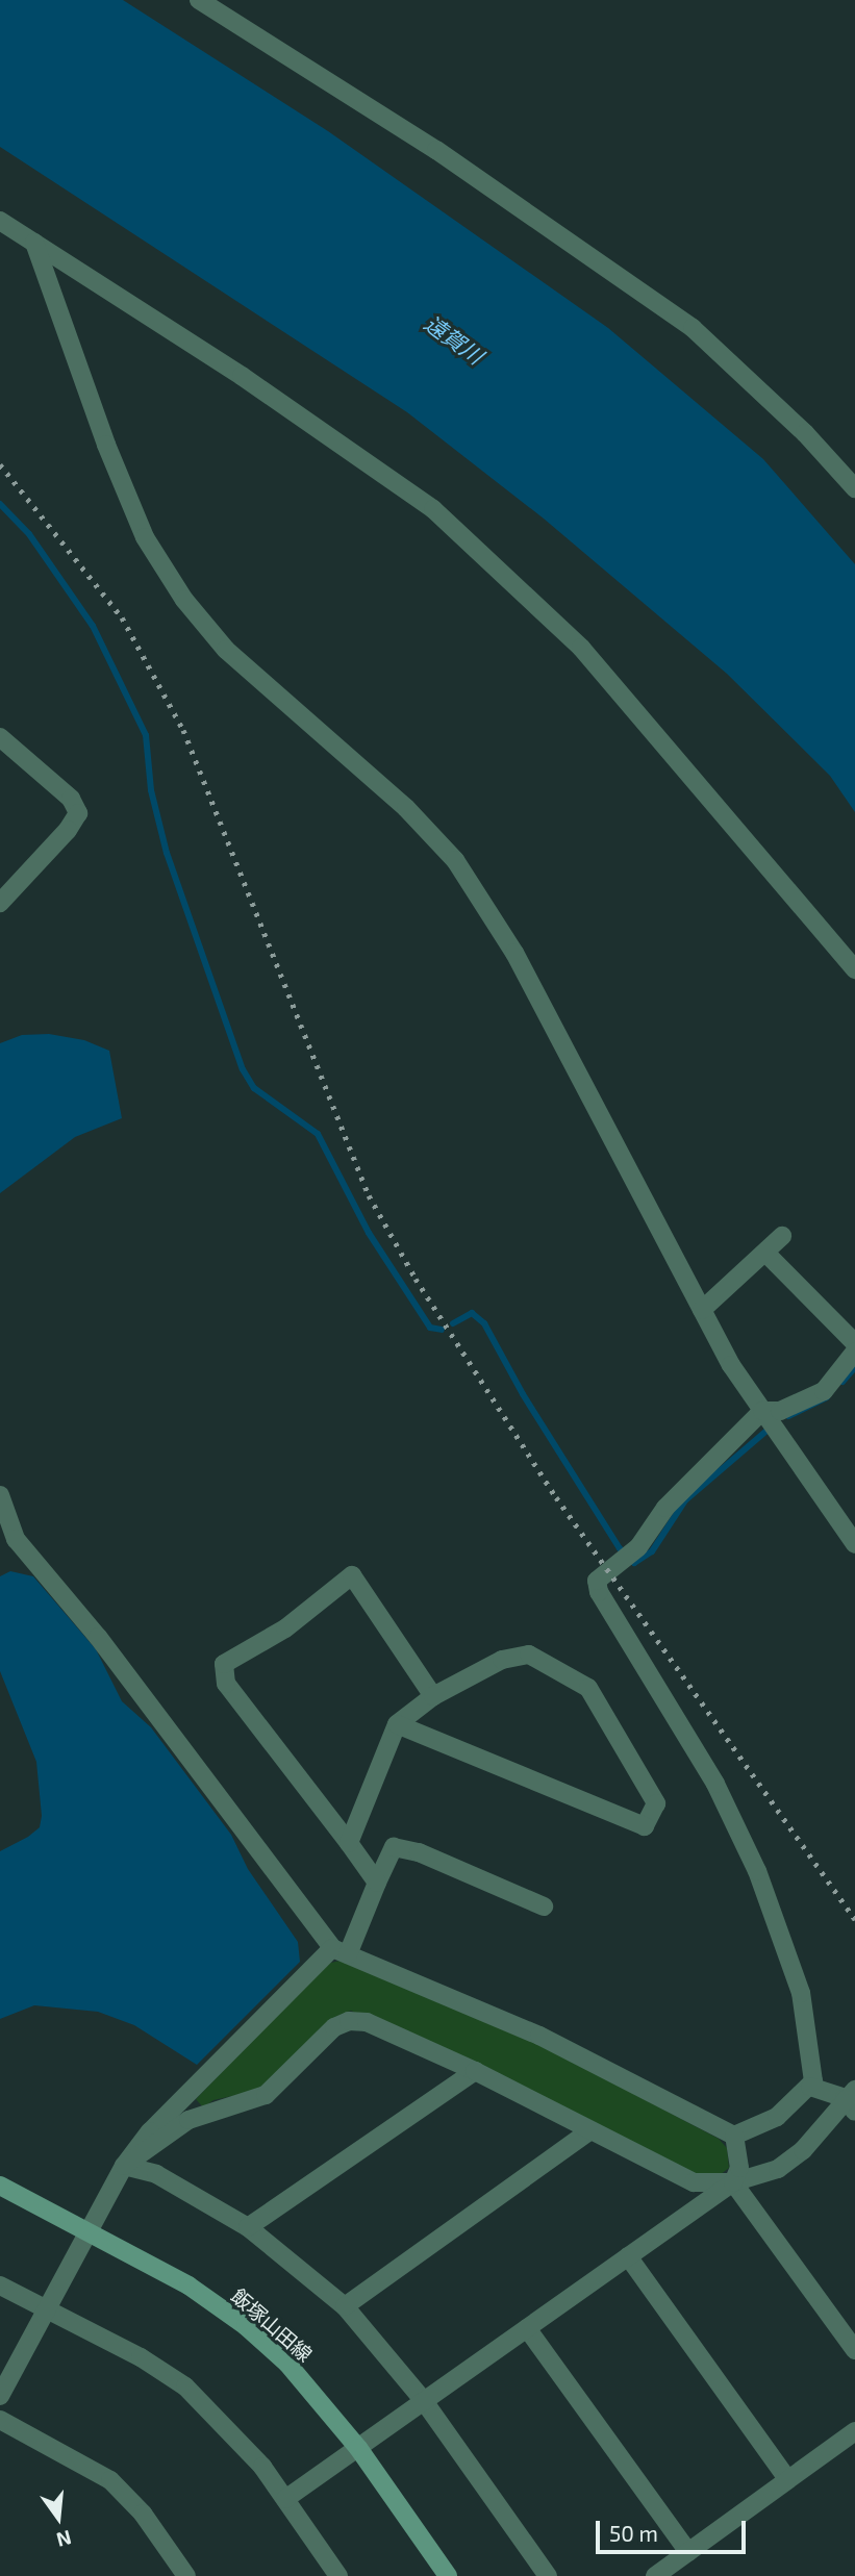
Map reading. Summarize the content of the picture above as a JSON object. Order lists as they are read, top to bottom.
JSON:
{
  "streets": {
    "main road": ["飯塚山田線"]
  },
  "water": ["遠賀川"],
  "scale_bar": "50 m",
  "north": "bottom"
}
